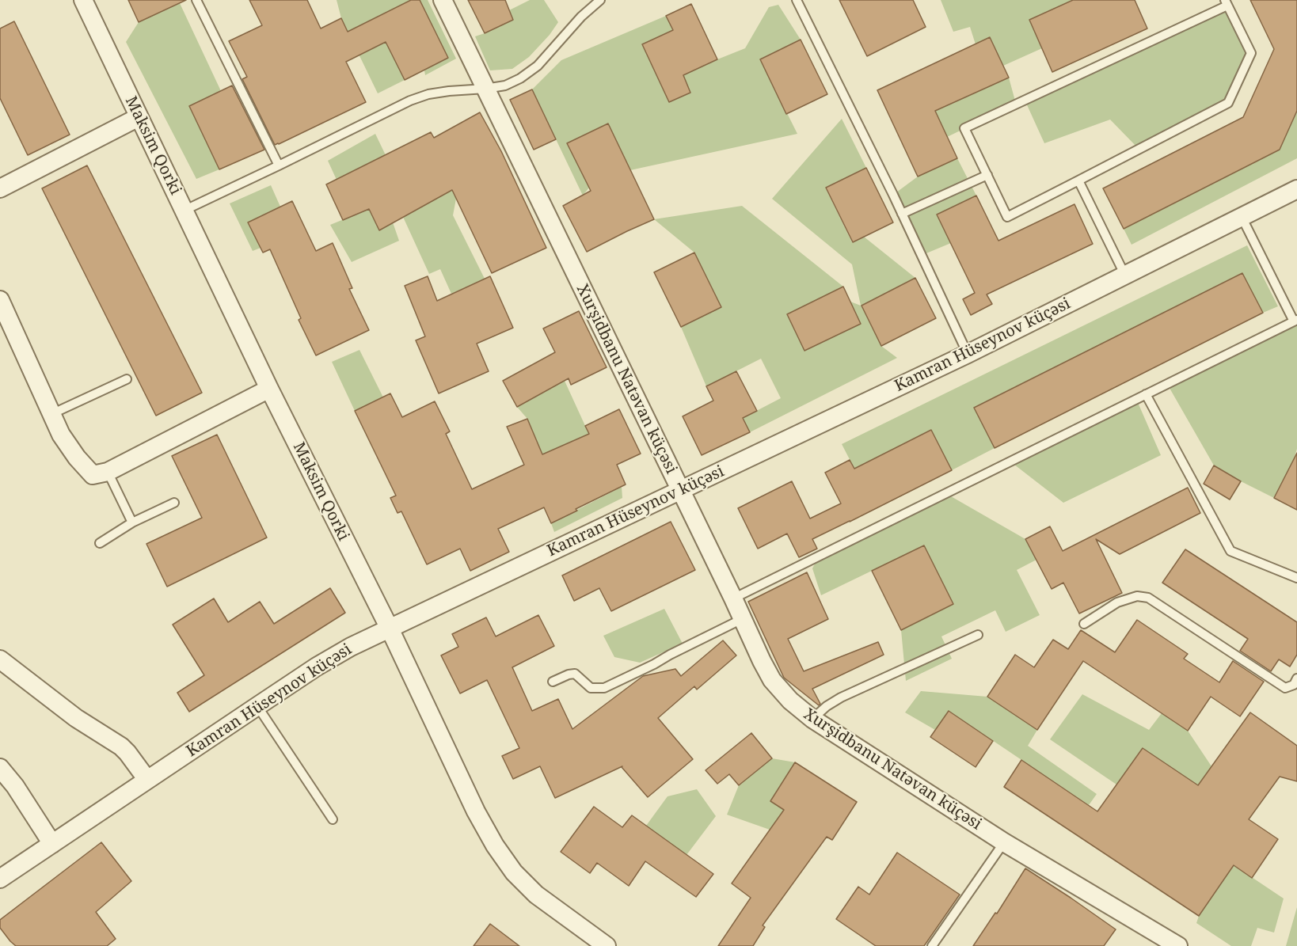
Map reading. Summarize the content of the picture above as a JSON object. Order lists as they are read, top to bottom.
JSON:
{
  "streets": {
    "street": ["Maksim Qorki", "Kamran Hüseynov küçəsi", "Xurşidbanu Natəvan küçəsi"]
  },
  "crossings": [
    ["Maksim Qorki", "Kamran Hüseynov küçəsi"],
    ["Kamran Hüseynov küçəsi", "Xurşidbanu Natəvan küçəsi"]
  ]
}
